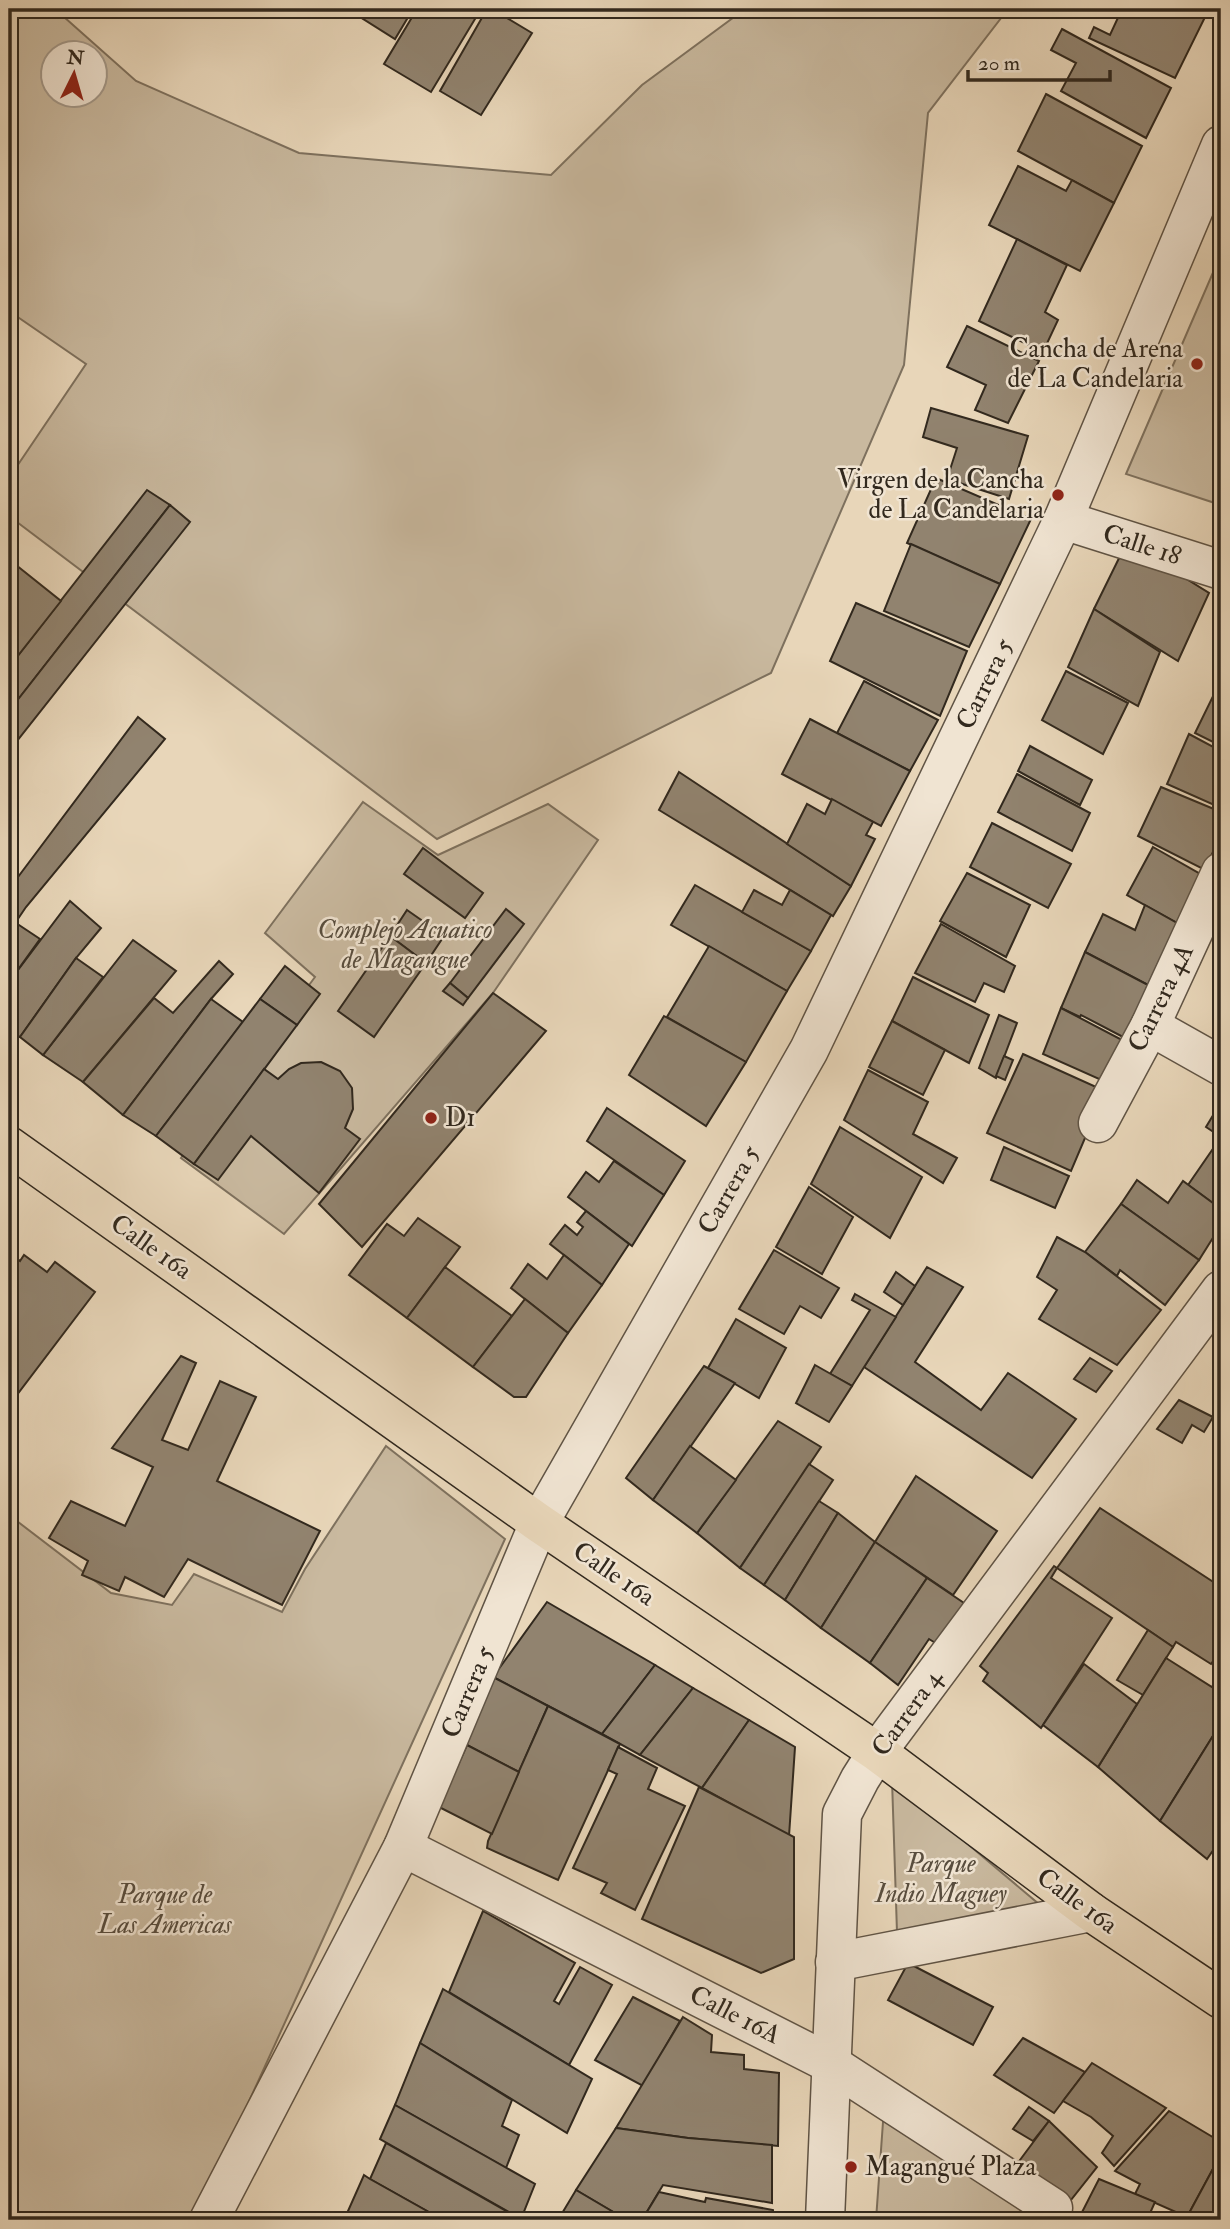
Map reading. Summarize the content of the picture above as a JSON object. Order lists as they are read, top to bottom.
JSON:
{
  "streets": {
    "main road": ["Calle 16a"],
    "street": [
      "Calle 18",
      "Carrera 5",
      "Carrera 4A",
      "Carrera 4",
      "Calle 16A"
    ]
  },
  "crossings": [
    ["Calle 18", "Carrera 5"],
    ["Carrera 5", "Calle 16a"],
    ["Carrera 5", "Calle 16A"],
    ["Calle 16a", "Carrera 4"],
    ["Carrera 4", "Calle 16A"]
  ],
  "parks": ["Complejo Acuatico de Magangue", "Parque Indio Maguey", "Parque de Las Americas"],
  "places": [
    "Cancha de Arena de La Candelaria",
    "Virgen de la Cancha de La Candelaria",
    "D1",
    "Magangué Plaza"
  ],
  "scale_bar": "20 m",
  "north": "top"
}
